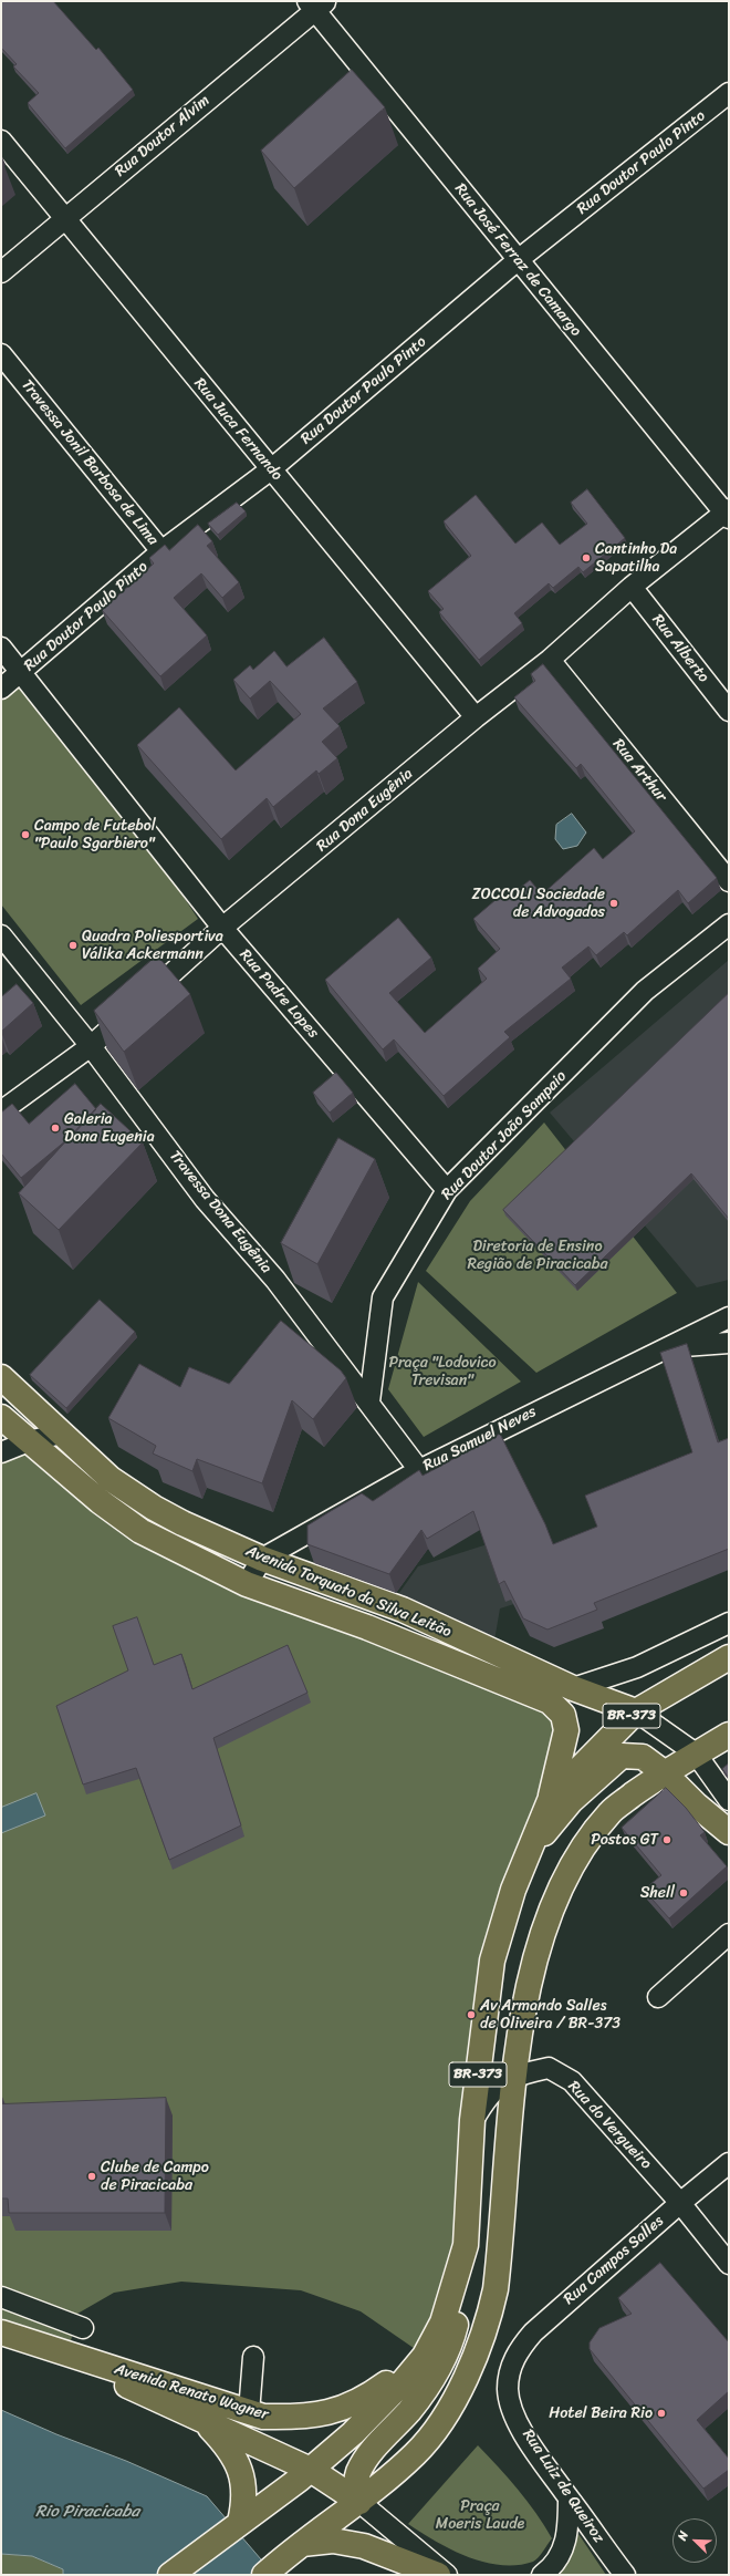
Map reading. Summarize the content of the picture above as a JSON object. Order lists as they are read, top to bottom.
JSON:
{
  "streets": {
    "main road": ["Avenida Torquato da Silva Leitão", "BR-373", "Avenida Renato Wagner"],
    "street": [
      "Rua Doutor Alvim",
      "Rua Doutor Paulo Pinto",
      "Rua José Ferraz de Camargo",
      "Rua Juca Fernando",
      "Travessa Jonil Barbosa de Lima",
      "Rua Alberto",
      "Rua Arthur",
      "Rua Dona Eugênia",
      "Rua Padre Lopes",
      "Rua Doutor João Sampaio",
      "Travessa Dona Eugênia",
      "Rua Samuel Neves",
      "Rua do Vergueiro",
      "Rua Campos Salles",
      "Rua Luiz de Queiroz"
    ]
  },
  "crossings": [
    ["Rua Doutor Alvim", "Rua José Ferraz de Camargo"],
    ["Rua Doutor Alvim", "Rua Juca Fernando"],
    ["Rua Doutor Paulo Pinto", "Rua José Ferraz de Camargo"],
    ["Rua Doutor Paulo Pinto", "Rua Juca Fernando"],
    ["Rua Doutor Paulo Pinto", "Travessa Jonil Barbosa de Lima"],
    ["Rua Doutor Paulo Pinto", "Rua Padre Lopes"],
    ["Rua José Ferraz de Camargo", "Rua Dona Eugênia"],
    ["Rua Juca Fernando", "Rua Dona Eugênia"],
    ["Rua Alberto", "Rua Dona Eugênia"],
    ["Rua Arthur", "Rua Dona Eugênia"],
    ["Rua Dona Eugênia", "Rua Padre Lopes"],
    ["Rua Dona Eugênia", "Travessa Dona Eugênia"],
    ["Rua Padre Lopes", "Rua Doutor João Sampaio"],
    ["Rua Doutor João Sampaio", "Travessa Dona Eugênia"],
    ["Travessa Dona Eugênia", "Rua Samuel Neves"],
    ["Rua Samuel Neves", "Avenida Torquato da Silva Leitão"],
    ["Avenida Torquato da Silva Leitão", "BR-373"],
    ["BR-373", "Rua do Vergueiro"],
    ["BR-373", "Avenida Renato Wagner"],
    ["Rua do Vergueiro", "Rua Campos Salles"],
    ["Rua Campos Salles", "Rua Luiz de Queiroz"]
  ],
  "water": ["Rio Piracicaba"],
  "parks": ["Diretoria de Ensino Região de Piracicaba", "Praça \"Lodovico Trevisan\"", "Praça Moeris Laude"],
  "places": [
    "Cantinho Da Sapatilha",
    "Campo de Futebol \"Paulo Sgarbiero\"",
    "ZOCCOLI Sociedade de Advogados",
    "Quadra Poliesportiva Válika Ackermann",
    "Galeria Dona Eugenia",
    "Postos GT",
    "Shell",
    "Av Armando Salles de Oliveira / BR-373",
    "Clube de Campo de Piracicaba",
    "Hotel Beira Rio"
  ],
  "north": "top left"
}
